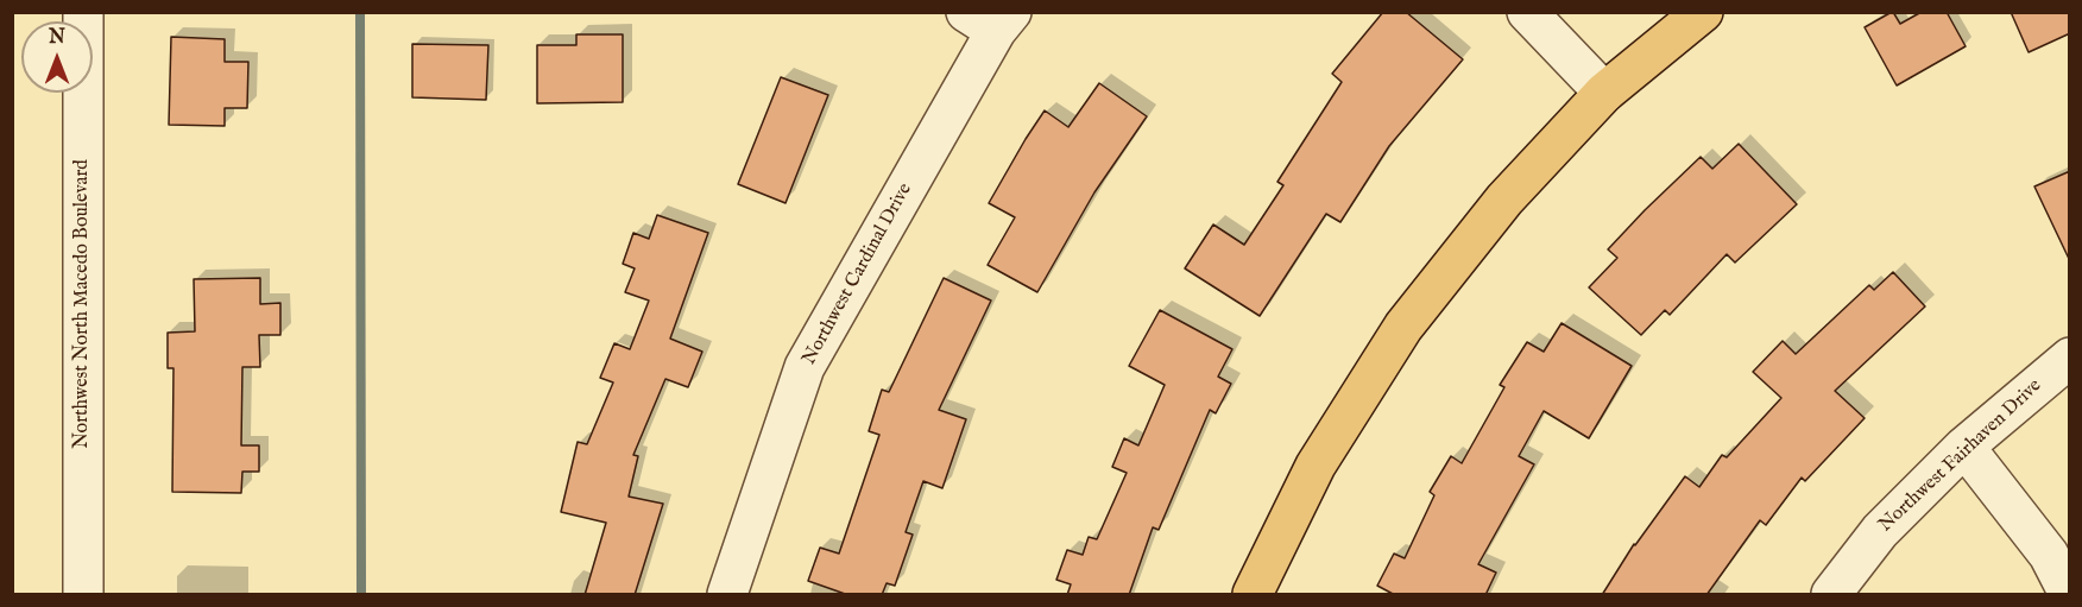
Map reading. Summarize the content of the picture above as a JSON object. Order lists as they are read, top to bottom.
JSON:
{
  "streets": {
    "street": ["Northwest Cardinal Drive", "Northwest North Macedo Boulevard", "Northwest Fairhaven Drive"]
  },
  "north": "top"
}
